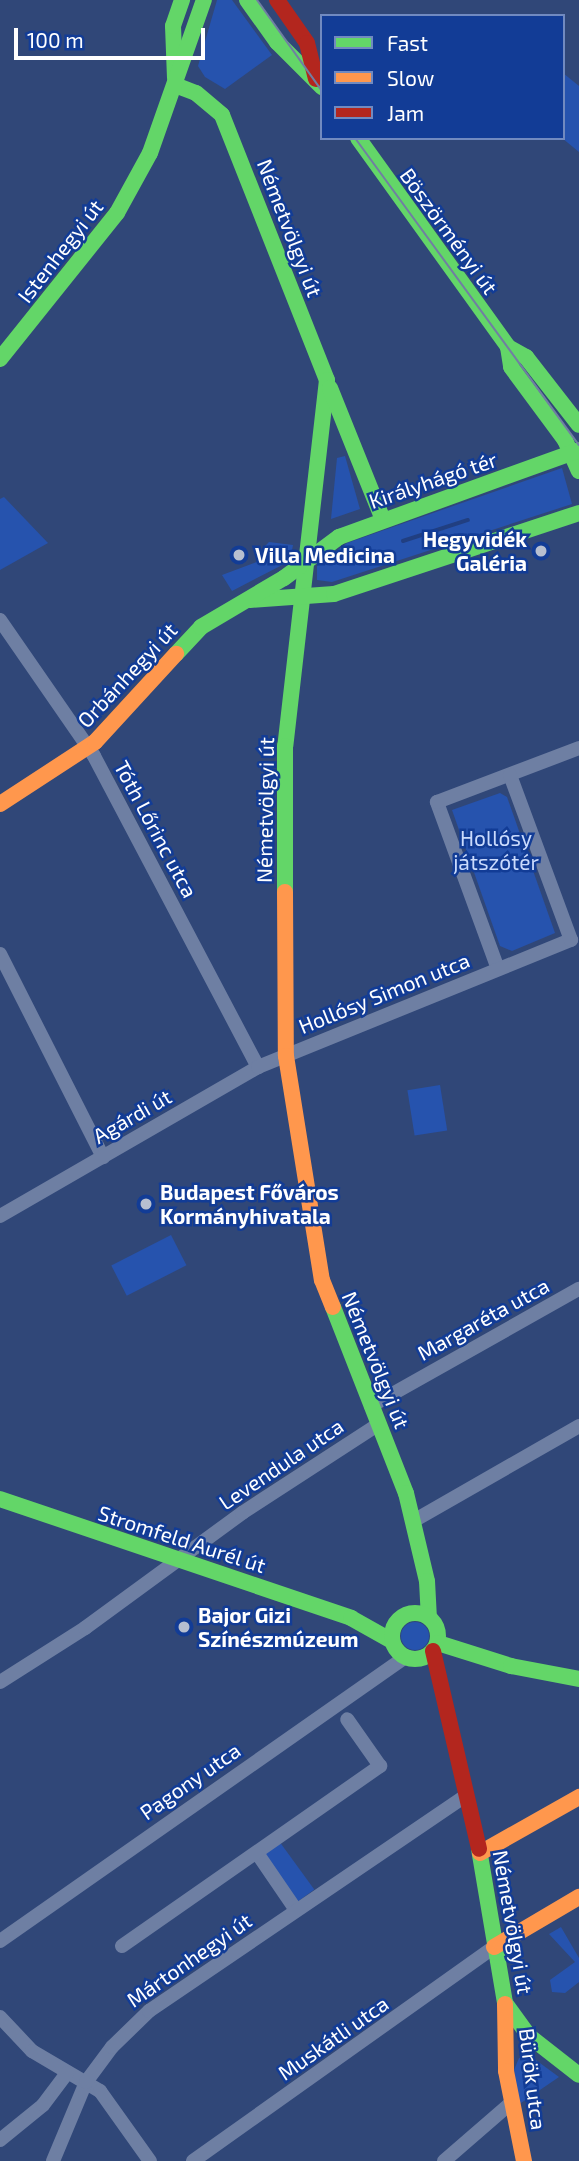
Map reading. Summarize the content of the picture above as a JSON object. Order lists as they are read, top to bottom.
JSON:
{
  "streets": {
    "street": [
      "Németvölgyi út",
      "Böszörményi út",
      "Istenhegyi út",
      "Királyhágó tér",
      "Orbánhegyi út",
      "Tóth Lőrinc utca",
      "Hollósy Simon utca",
      "Agárdi út",
      "Margaréta utca",
      "Levendula utca",
      "Stromfeld Aurél út",
      "Pagony utca",
      "Mártonhegyi út",
      "Muskátli utca",
      "Bürök utca"
    ]
  },
  "crossings": [
    ["Németvölgyi út", "Istenhegyi út"],
    ["Németvölgyi út", "Királyhágó tér"],
    ["Németvölgyi út", "Orbánhegyi út"],
    ["Németvölgyi út", "Hollósy Simon utca"],
    ["Németvölgyi út", "Agárdi út"],
    ["Németvölgyi út", "Margaréta utca"],
    ["Németvölgyi út", "Levendula utca"],
    ["Németvölgyi út", "Stromfeld Aurél út"],
    ["Németvölgyi út", "Pagony utca"],
    ["Németvölgyi út", "Mártonhegyi út"],
    ["Németvölgyi út", "Muskátli utca"],
    ["Németvölgyi út", "Bürök utca"],
    ["Böszörményi út", "Királyhágó tér"],
    ["Királyhágó tér", "Orbánhegyi út"],
    ["Orbánhegyi út", "Tóth Lőrinc utca"],
    ["Tóth Lőrinc utca", "Agárdi út"],
    ["Hollósy Simon utca", "Agárdi út"],
    ["Levendula utca", "Stromfeld Aurél út"],
    ["Stromfeld Aurél út", "Pagony utca"]
  ],
  "parks": ["Hollósy játszótér"],
  "places": [
    "Hegyvidék Galéria",
    "Villa Medicina",
    "Budapest Főváros Kormányhivatala",
    "Bajor Gizi Színészmúzeum"
  ],
  "legend": ["Fast", "Slow", "Jam"],
  "scale_bar": "100 m"
}
